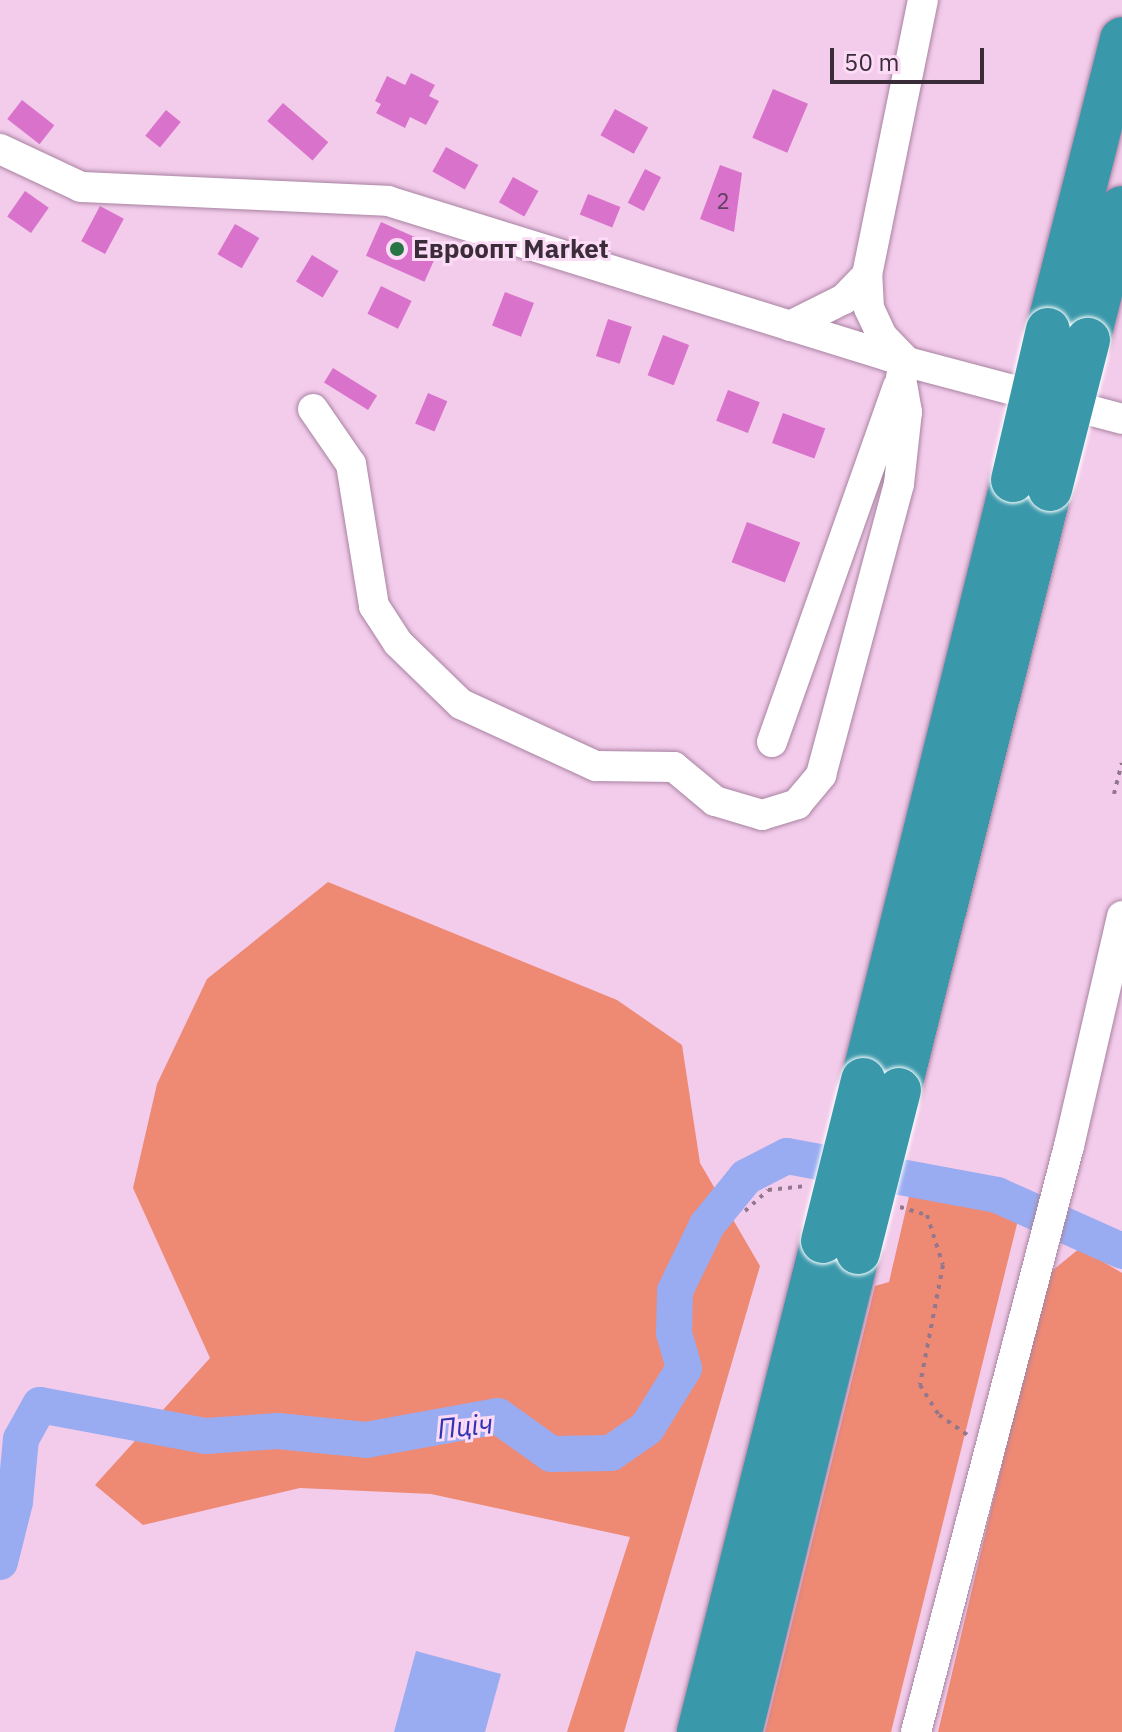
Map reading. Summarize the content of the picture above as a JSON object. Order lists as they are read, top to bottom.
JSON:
{
  "water": ["Пціч"],
  "places": ["Евроопт Market"],
  "house_numbers": ["2"],
  "scale_bar": "50 m"
}
